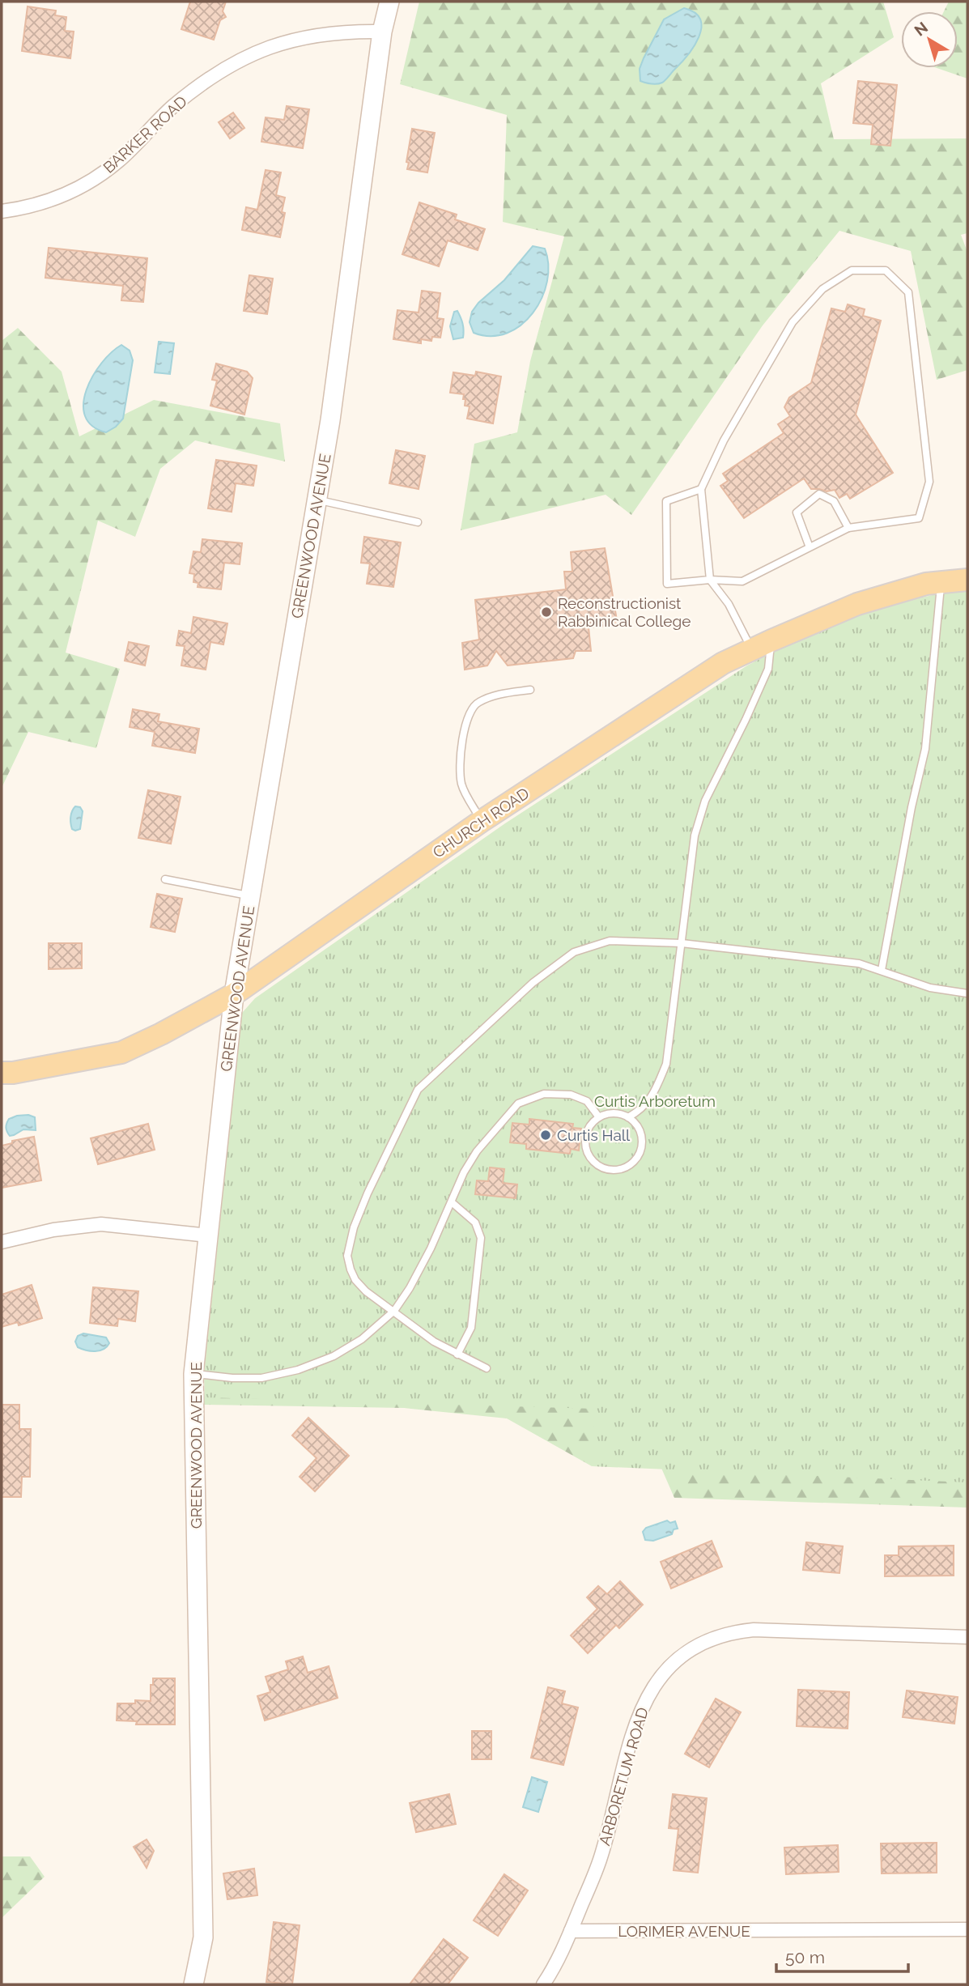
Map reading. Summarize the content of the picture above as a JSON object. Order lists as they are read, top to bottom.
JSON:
{
  "streets": {
    "main road": ["GREENWOOD AVENUE", "CHURCH ROAD"],
    "street": ["BARKER ROAD", "ARBORETUM ROAD", "LORIMER AVENUE"]
  },
  "crossings": [
    ["BARKER ROAD", "GREENWOOD AVENUE"],
    ["GREENWOOD AVENUE", "CHURCH ROAD"],
    ["ARBORETUM ROAD", "LORIMER AVENUE"]
  ],
  "parks": ["Curtis Arboretum"],
  "places": ["Reconstructionist Rabbinical College", "Curtis Hall"],
  "scale_bar": "50 m",
  "north": "top left"
}
